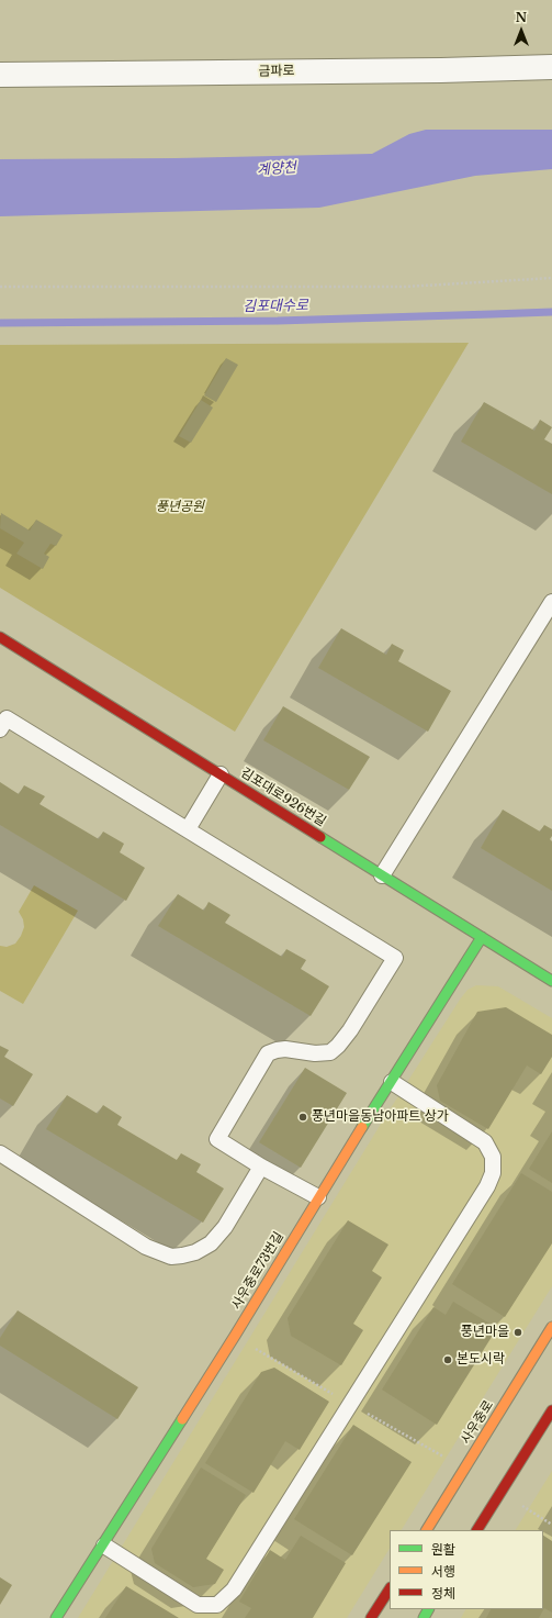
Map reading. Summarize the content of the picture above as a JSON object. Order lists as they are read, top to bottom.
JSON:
{
  "streets": {
    "street": [
      "금파로",
      "김포대로926번길",
      "사우중로73번길",
      "사우중로"
    ]
  },
  "crossings": [
    ["김포대로926번길", "사우중로73번길"]
  ],
  "water": ["계양천", "김포대수로"],
  "parks": ["풍년공원"],
  "places": ["풍년마을동남아파트 상가", "풍년마을", "본도시락"],
  "legend": ["원활", "서행", "정체"],
  "north": "top"
}
